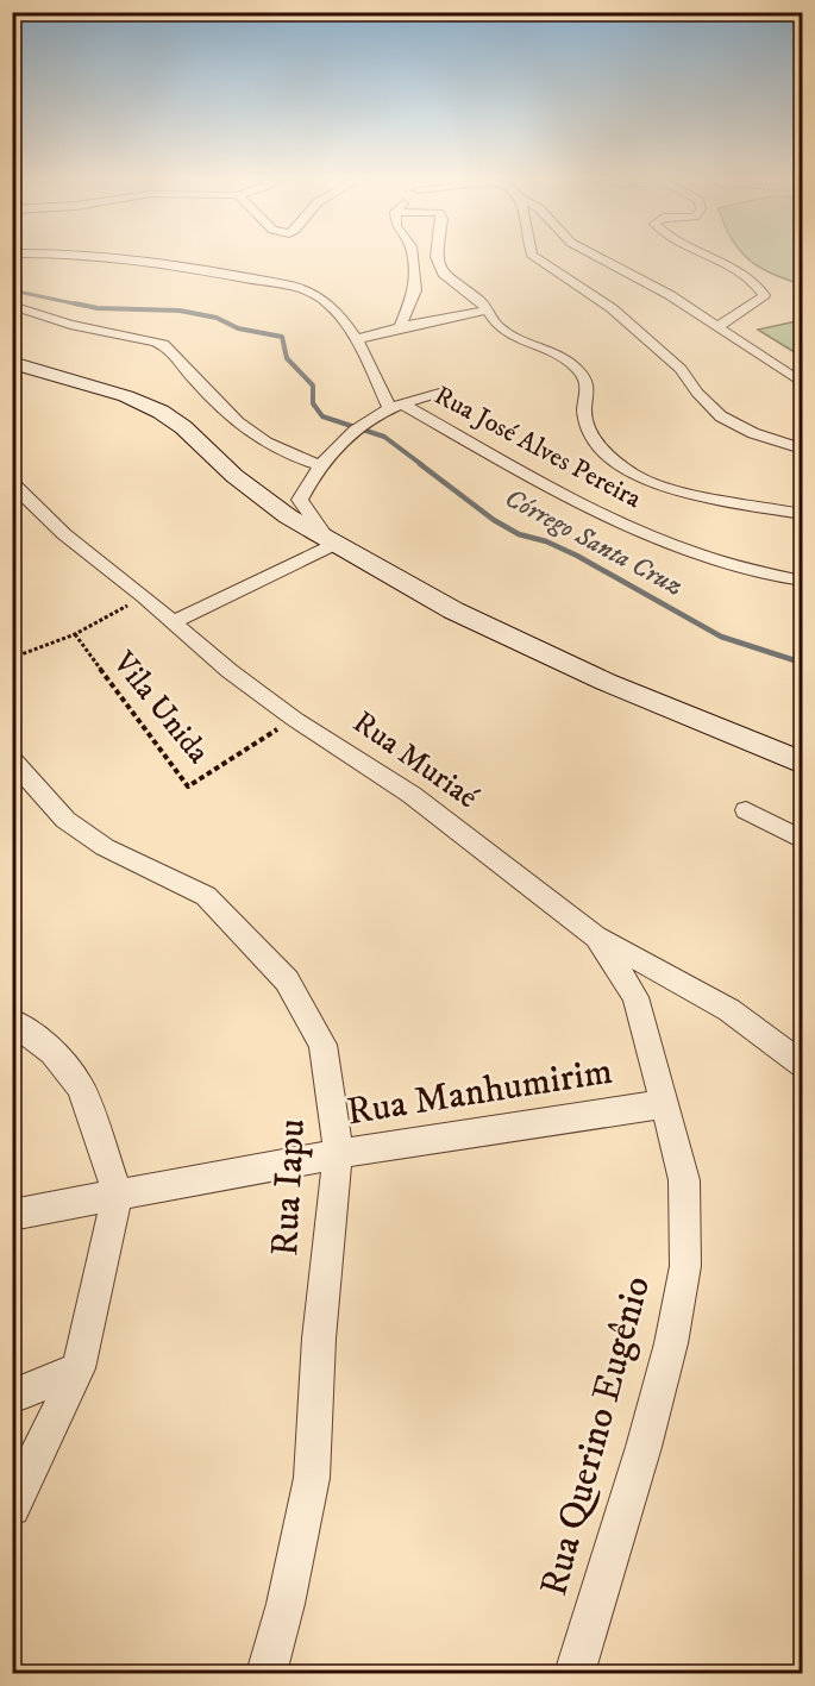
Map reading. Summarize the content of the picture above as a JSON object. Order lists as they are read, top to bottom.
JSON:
{
  "streets": {
    "street": [
      "Rua José Alves Pereira",
      "Rua Muriaé",
      "Rua Manhumirim",
      "Rua Iapu",
      "Rua Querino Eugênio"
    ],
    "path": ["Vila Unida"]
  },
  "crossings": [
    ["Vila Unida", "Rua Muriaé"],
    ["Rua Muriaé", "Rua Querino Eugênio"],
    ["Rua Manhumirim", "Rua Iapu"],
    ["Rua Manhumirim", "Rua Querino Eugênio"]
  ],
  "water": ["Córrego Santa Cruz"]
}
